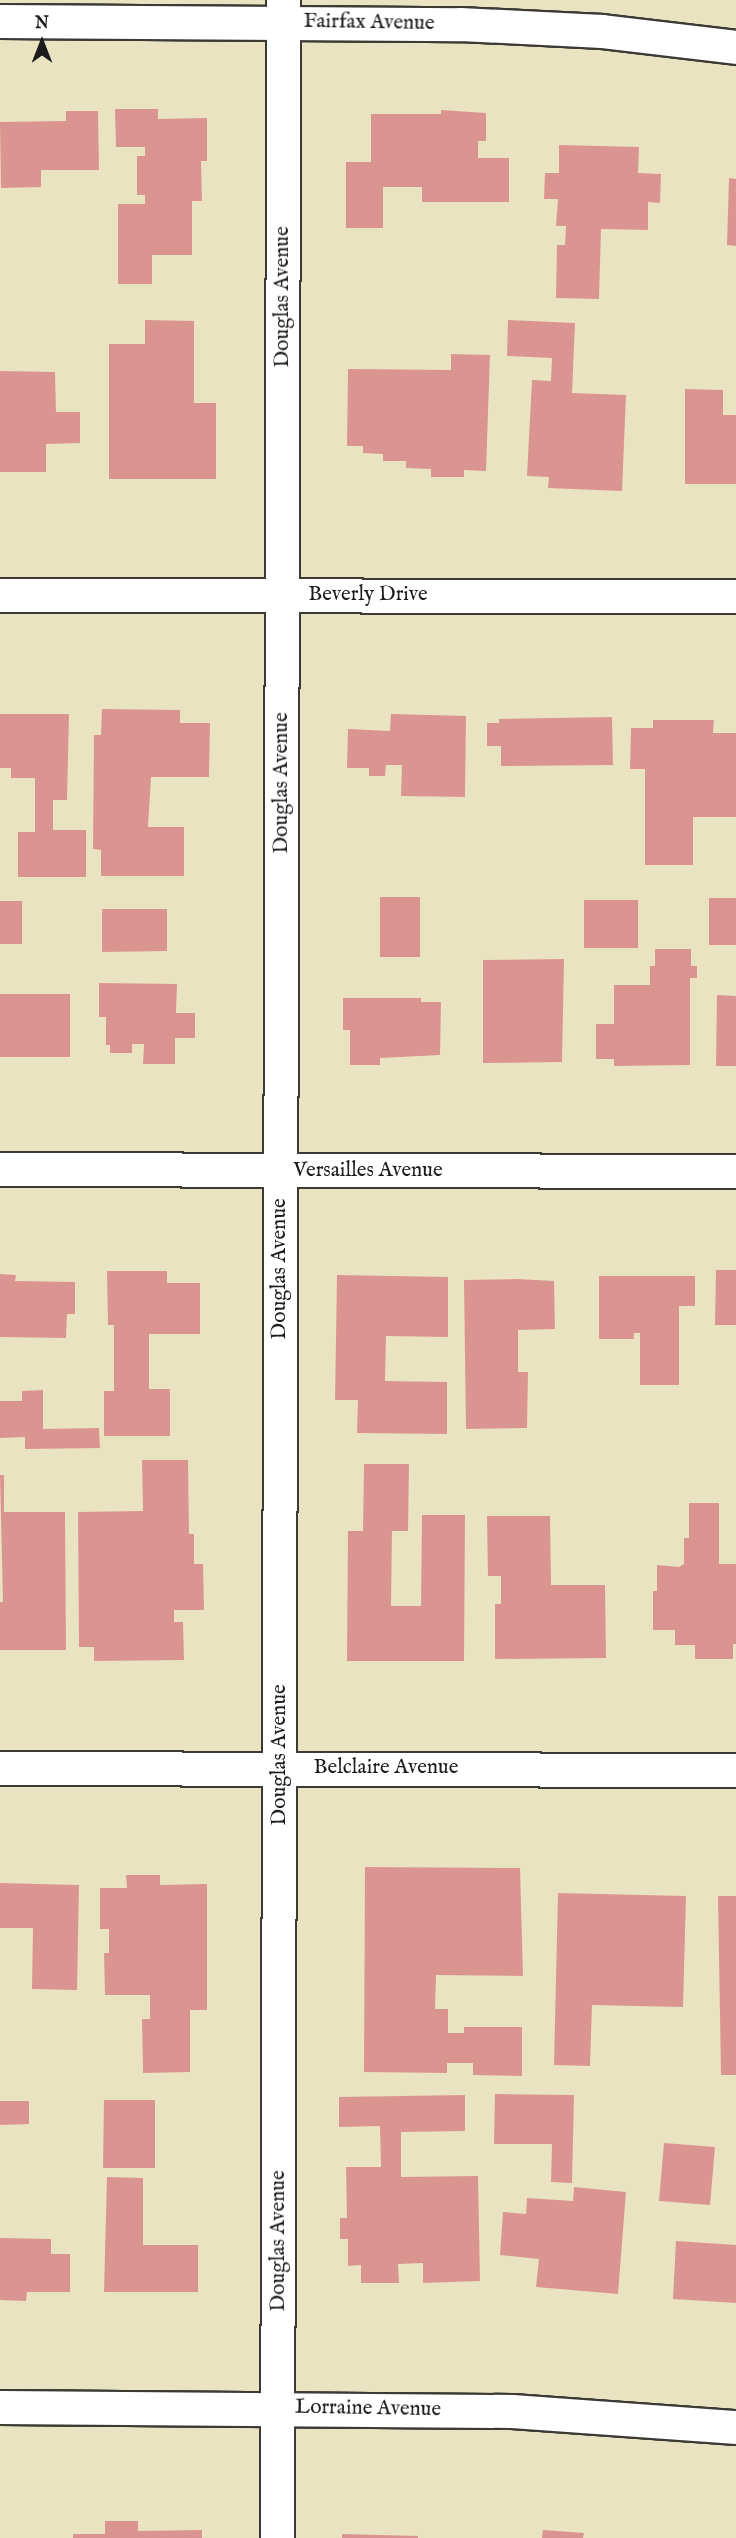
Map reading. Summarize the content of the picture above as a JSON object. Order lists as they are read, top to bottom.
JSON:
{
  "streets": {
    "street": [
      "Fairfax Avenue",
      "Douglas Avenue",
      "Beverly Drive",
      "Versailles Avenue",
      "Belclaire Avenue",
      "Lorraine Avenue"
    ]
  },
  "crossings": [
    ["Fairfax Avenue", "Douglas Avenue"],
    ["Douglas Avenue", "Beverly Drive"],
    ["Douglas Avenue", "Versailles Avenue"],
    ["Douglas Avenue", "Belclaire Avenue"],
    ["Douglas Avenue", "Lorraine Avenue"]
  ],
  "north": "top"
}
